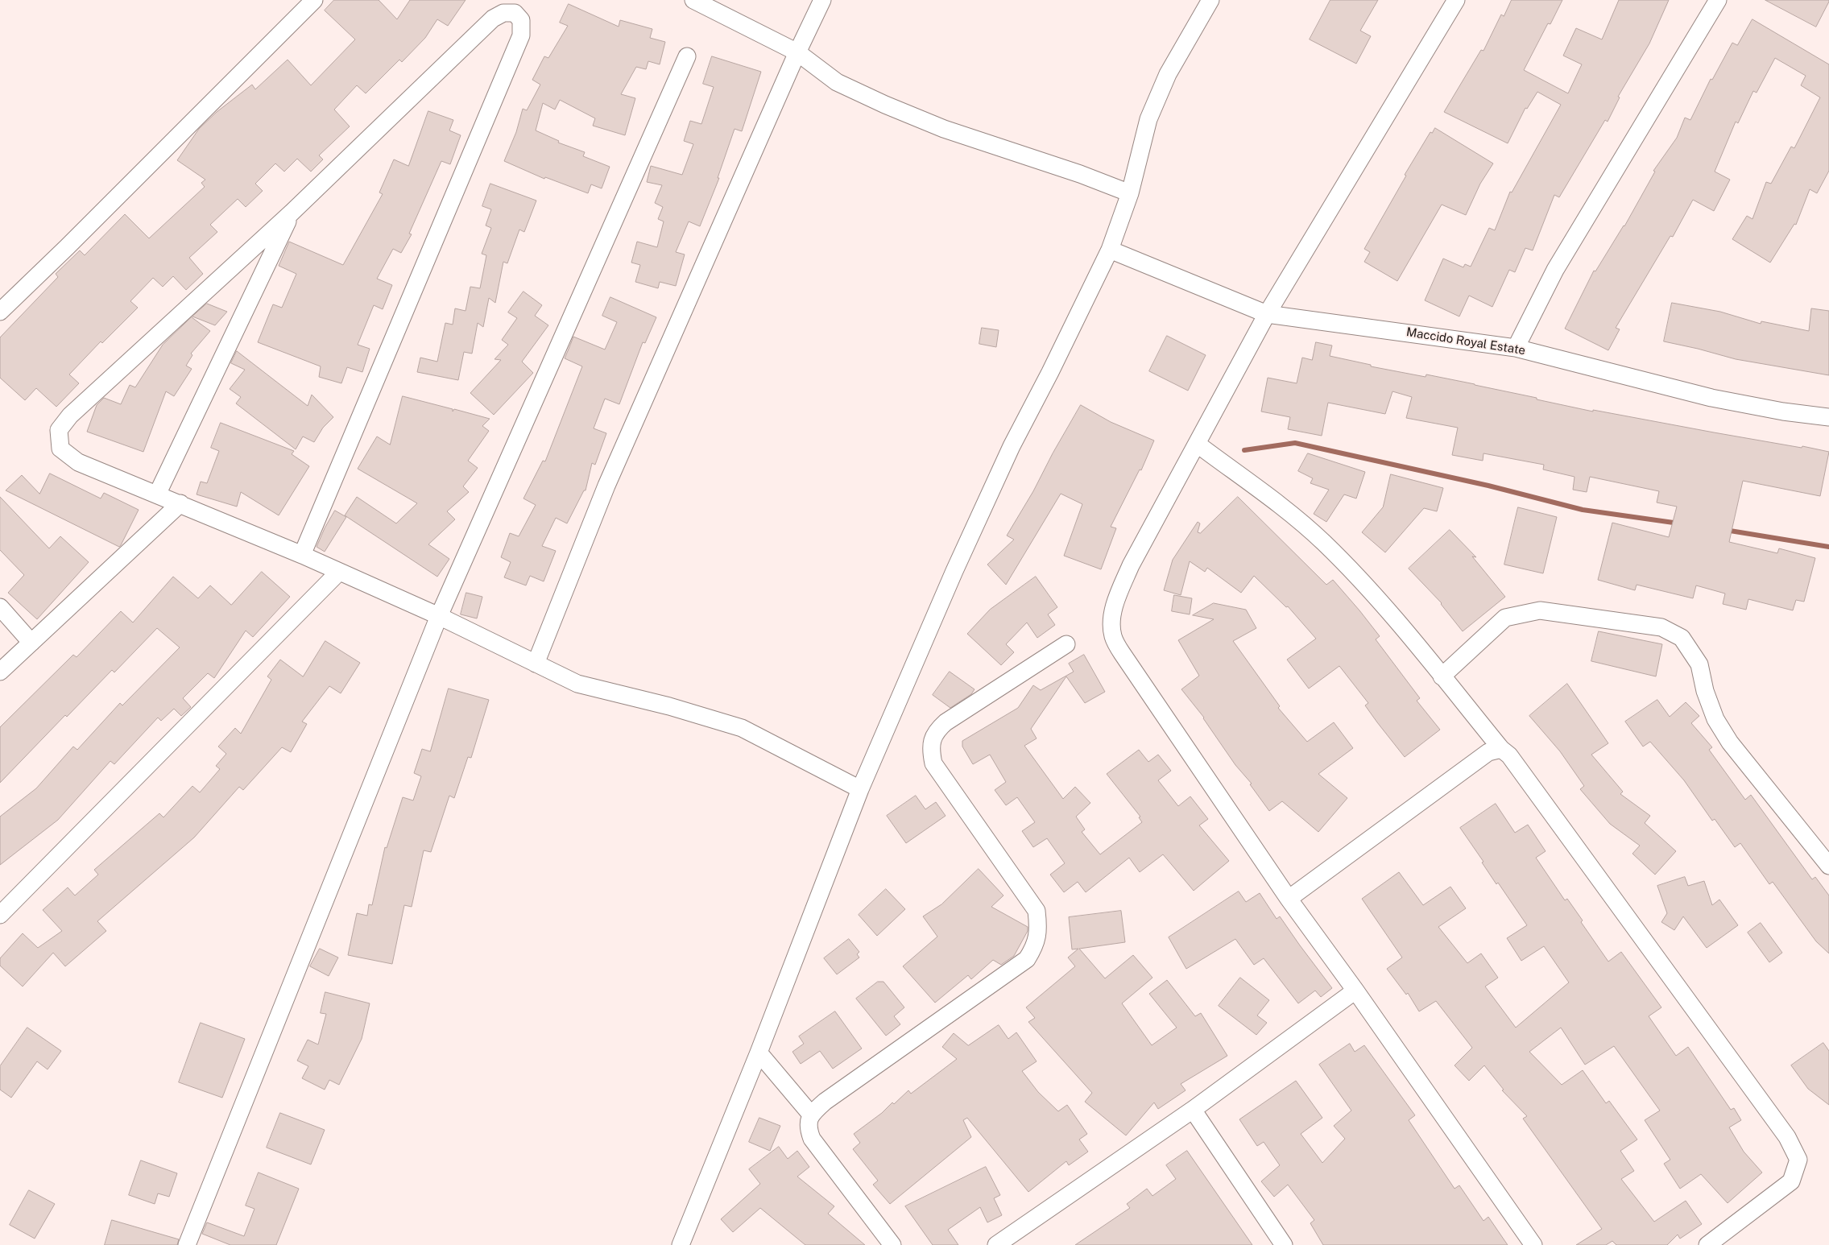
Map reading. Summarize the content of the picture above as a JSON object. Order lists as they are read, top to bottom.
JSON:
{
  "streets": {
    "street": ["Maccido Royal Estate"]
  }
}
